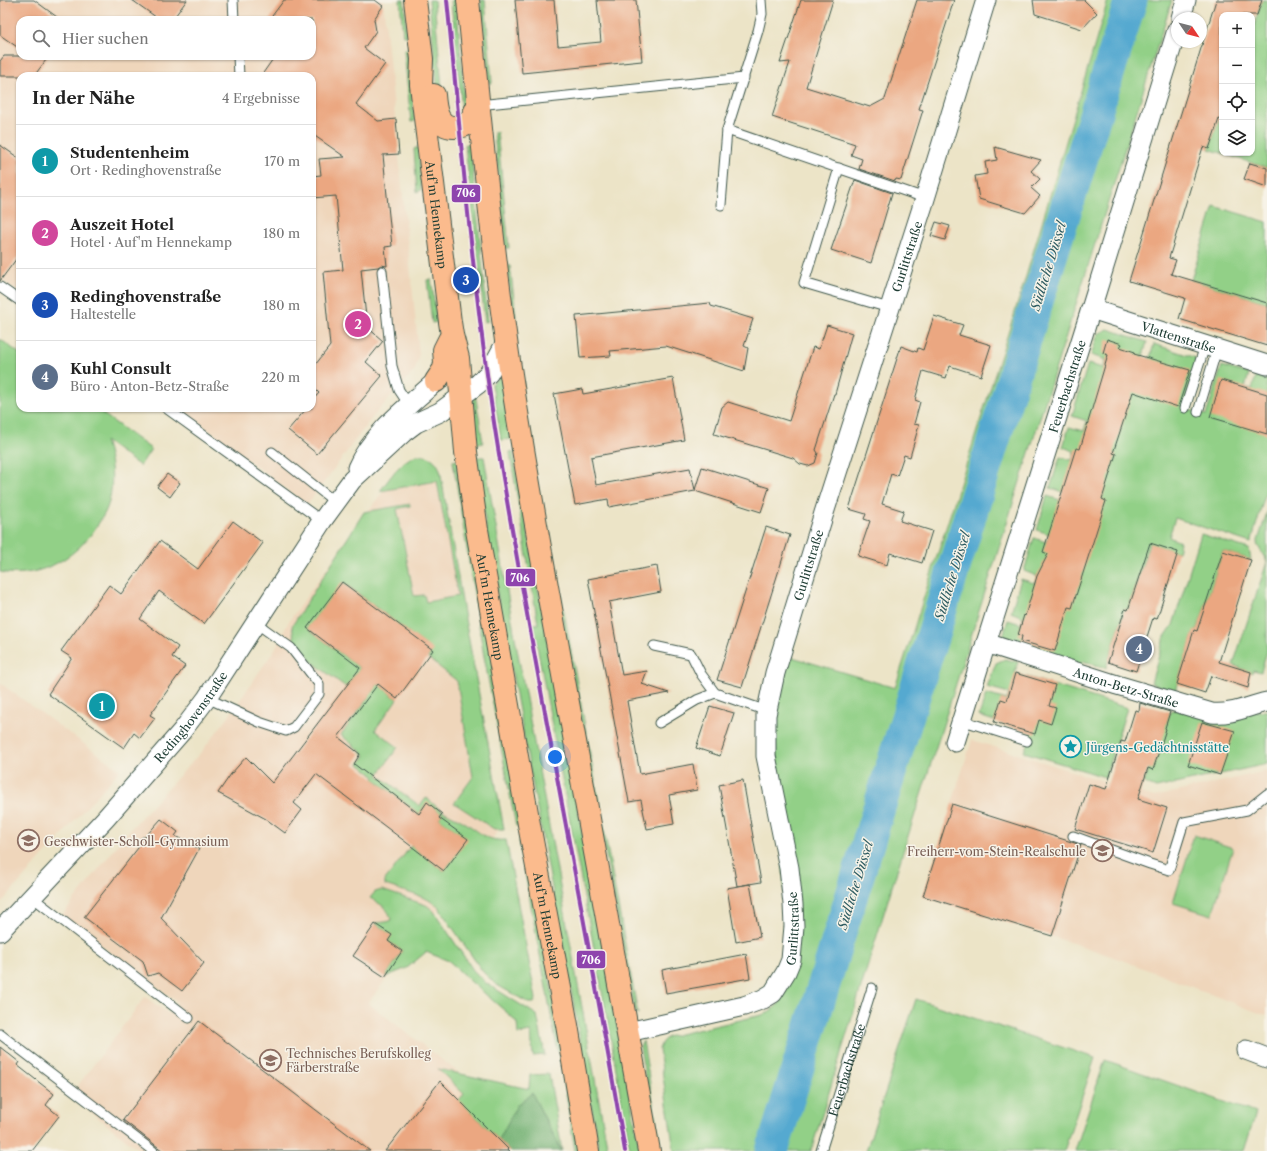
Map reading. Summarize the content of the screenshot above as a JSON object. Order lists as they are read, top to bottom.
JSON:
{
  "streets": {
    "main road": ["Auf'm Hennekamp"],
    "street": [
      "Gurlittstraße",
      "Vlattenstraße",
      "Feuerbachstraße",
      "Anton-Betz-Straße",
      "Redinghovenstraße"
    ]
  },
  "crossings": [
    ["Auf'm Hennekamp", "Redinghovenstraße"],
    ["Vlattenstraße", "Feuerbachstraße"],
    ["Feuerbachstraße", "Anton-Betz-Straße"]
  ],
  "water": ["Südliche Düssel"],
  "places": {
    "place": ["Jürgens-Gedächtnisstätte"],
    "school or university": ["Geschwister-Scholl-Gymnasium", "Freiherr-vom-Stein-Realschule", "Technisches Berufskolleg Färberstraße"]
  },
  "lines": ["transit line 706"],
  "north": "bottom right",
  "page": {
    "map_buttons": ["+", "−"],
    "search": "Hier suchen",
    "heading": ["In der Nähe", "4 Ergebnisse"],
    "list": [
      {
        "mark": "1",
        "name": "Studentenheim",
        "note": "Ort · Redinghovenstraße",
        "value": "170 m"
      },
      {
        "mark": "2",
        "name": "Auszeit Hotel",
        "note": "Hotel · Auf'm Hennekamp",
        "value": "180 m"
      },
      {
        "mark": "3",
        "name": "Redinghovenstraße",
        "note": "Haltestelle",
        "value": "180 m"
      },
      {
        "mark": "4",
        "name": "Kuhl Consult",
        "note": "Büro · Anton-Betz-Straße",
        "value": "220 m"
      }
    ],
    "pins": [
      "3",
      "2",
      "4",
      "1"
    ]
  }
}
